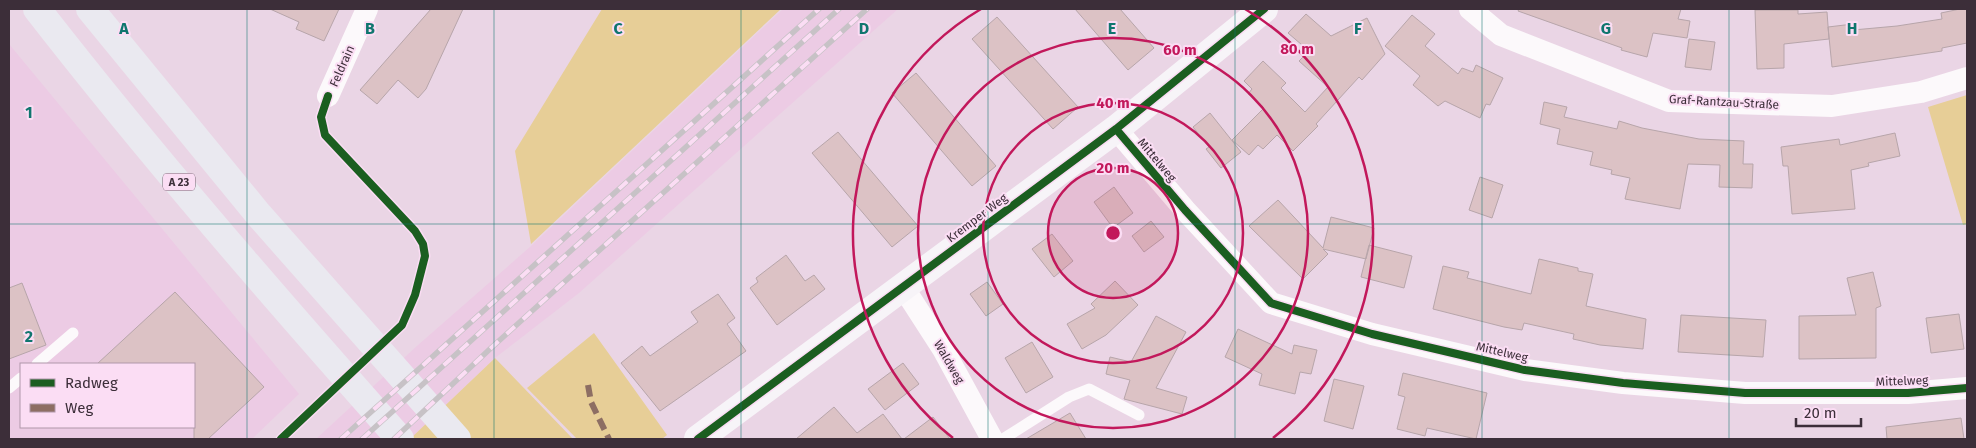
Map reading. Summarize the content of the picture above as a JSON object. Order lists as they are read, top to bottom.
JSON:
{
  "streets": {
    "highway": ["A 23"],
    "street": [
      "Feldrain",
      "Graf-Rantzau-Straße",
      "Mittelweg",
      "Kremper Weg",
      "Waldweg"
    ]
  },
  "crossings": [
    ["Mittelweg", "Kremper Weg"],
    ["Kremper Weg", "Waldweg"]
  ],
  "legend": ["Radweg", "Weg"],
  "scale_bar": "20 m",
  "grid": {
    "columns": [
      "A",
      "B",
      "C",
      "D",
      "E",
      "F",
      "G",
      "H"
    ],
    "rows": ["1", "2"]
  },
  "rings": [
    "80 m",
    "60 m",
    "40 m",
    "20 m"
  ]
}
